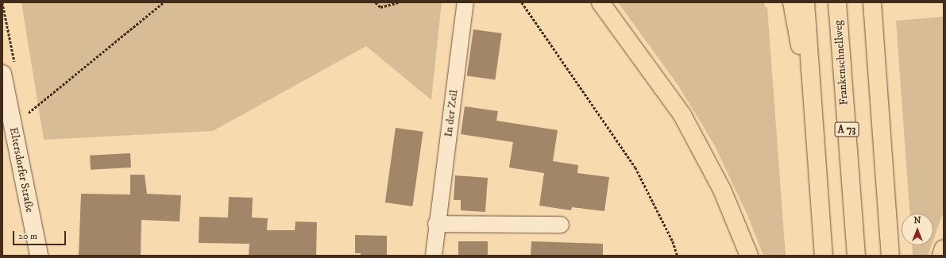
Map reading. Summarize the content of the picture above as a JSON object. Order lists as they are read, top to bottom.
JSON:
{
  "streets": {
    "highway": ["Frankenschnellweg", "A 73"],
    "street": ["In der Zeil", "Eltersdorfer Straße"]
  },
  "scale_bar": "20 m",
  "north": "top"
}
